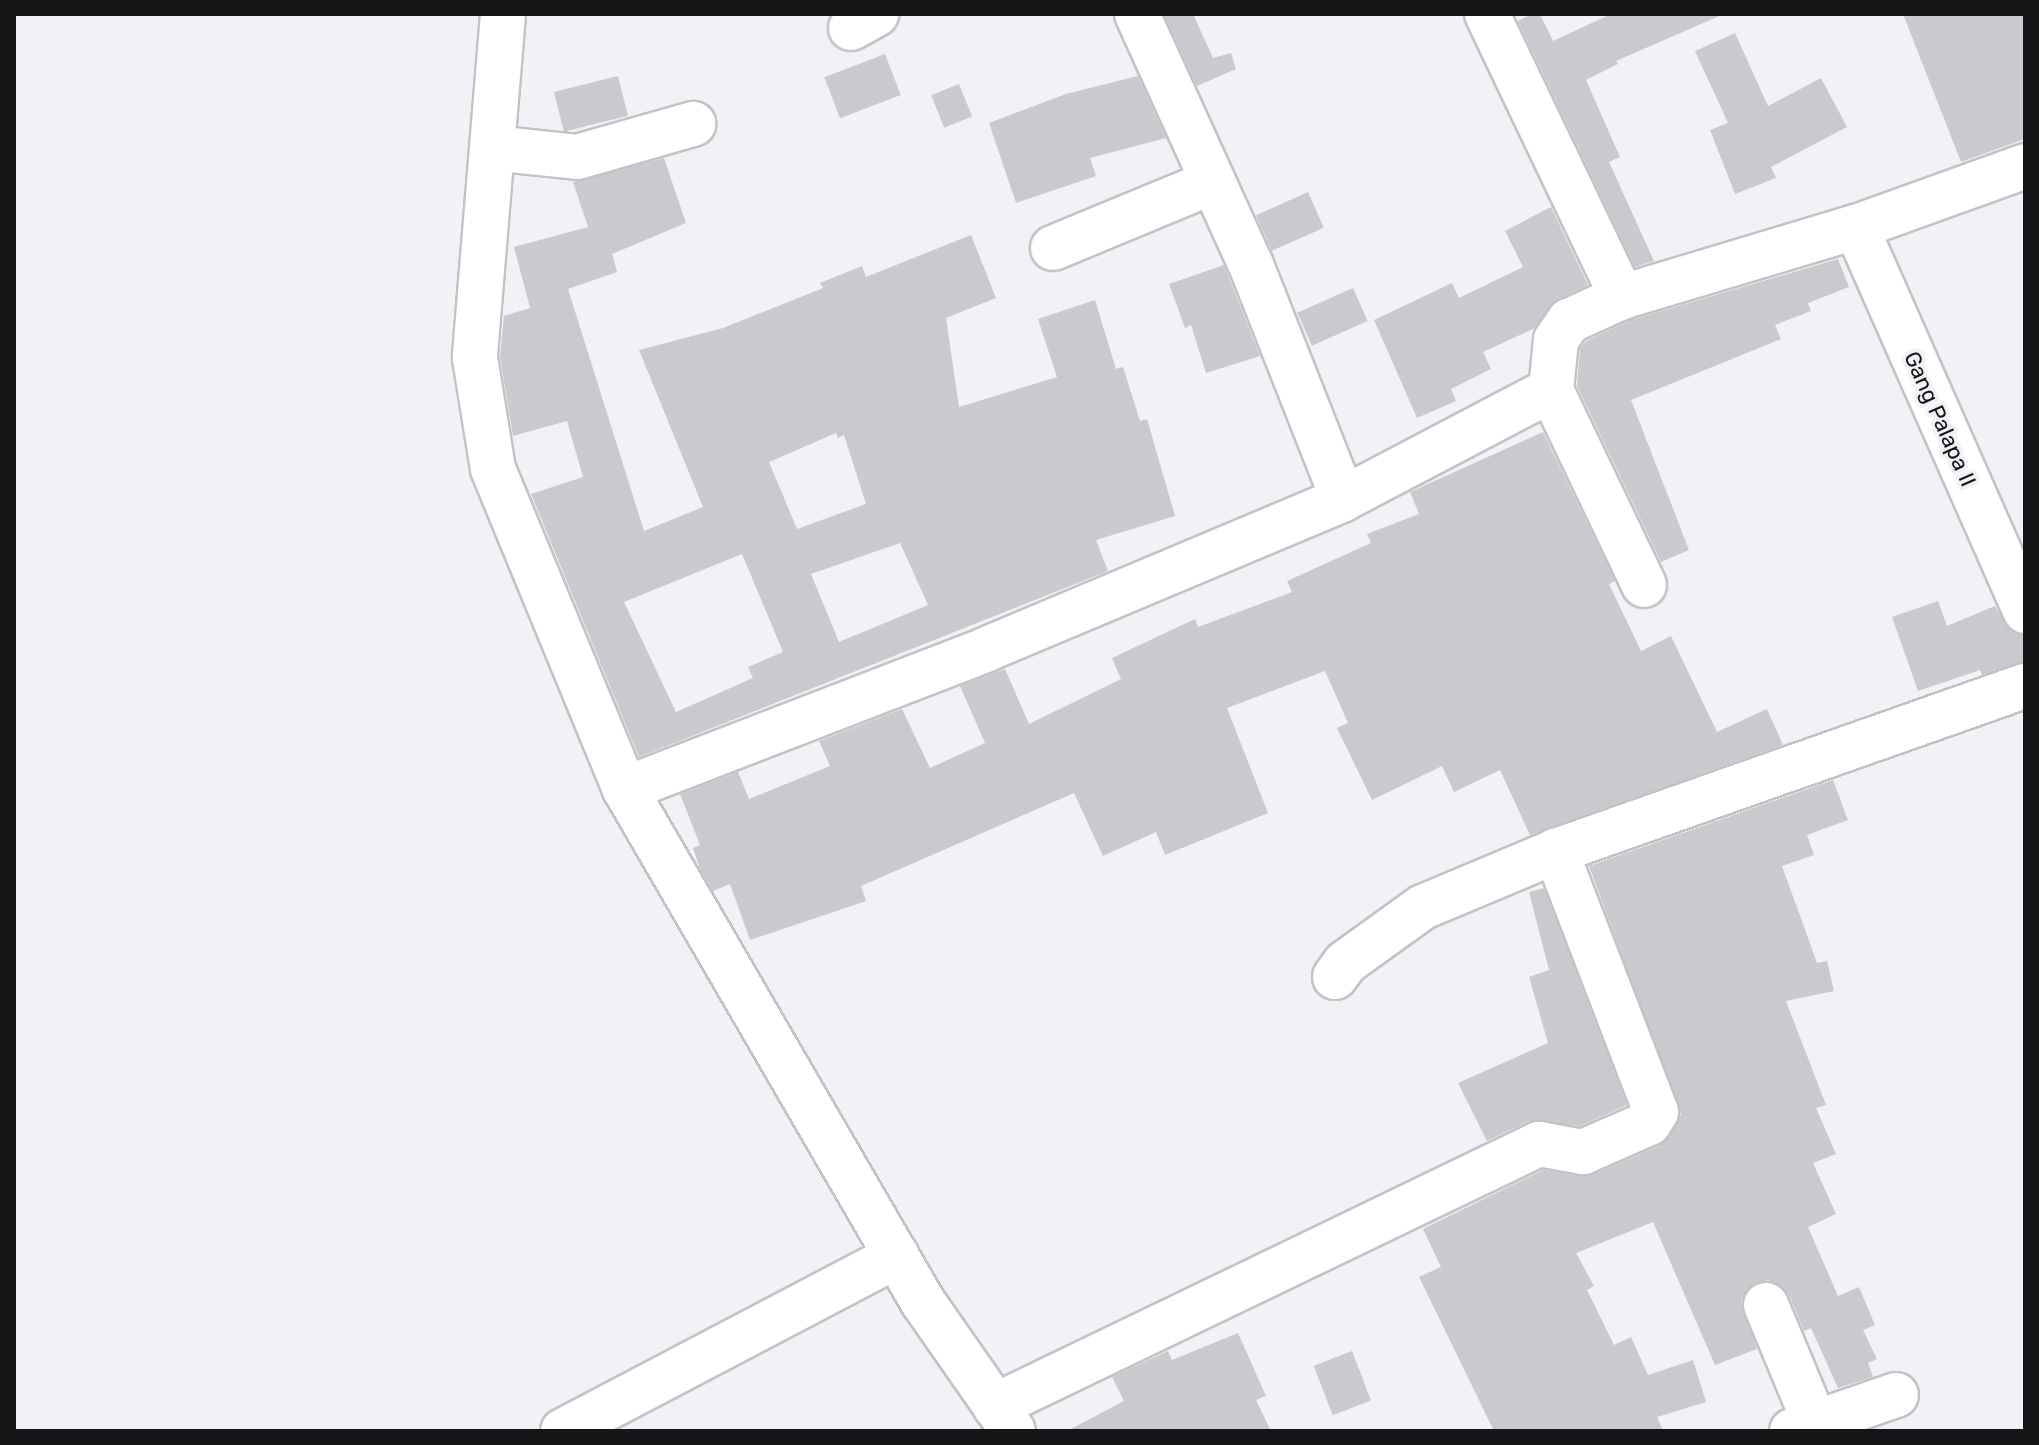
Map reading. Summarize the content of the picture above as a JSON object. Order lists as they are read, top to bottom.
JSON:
{
  "streets": {
    "street": ["Gang Palapa II"]
  }
}
